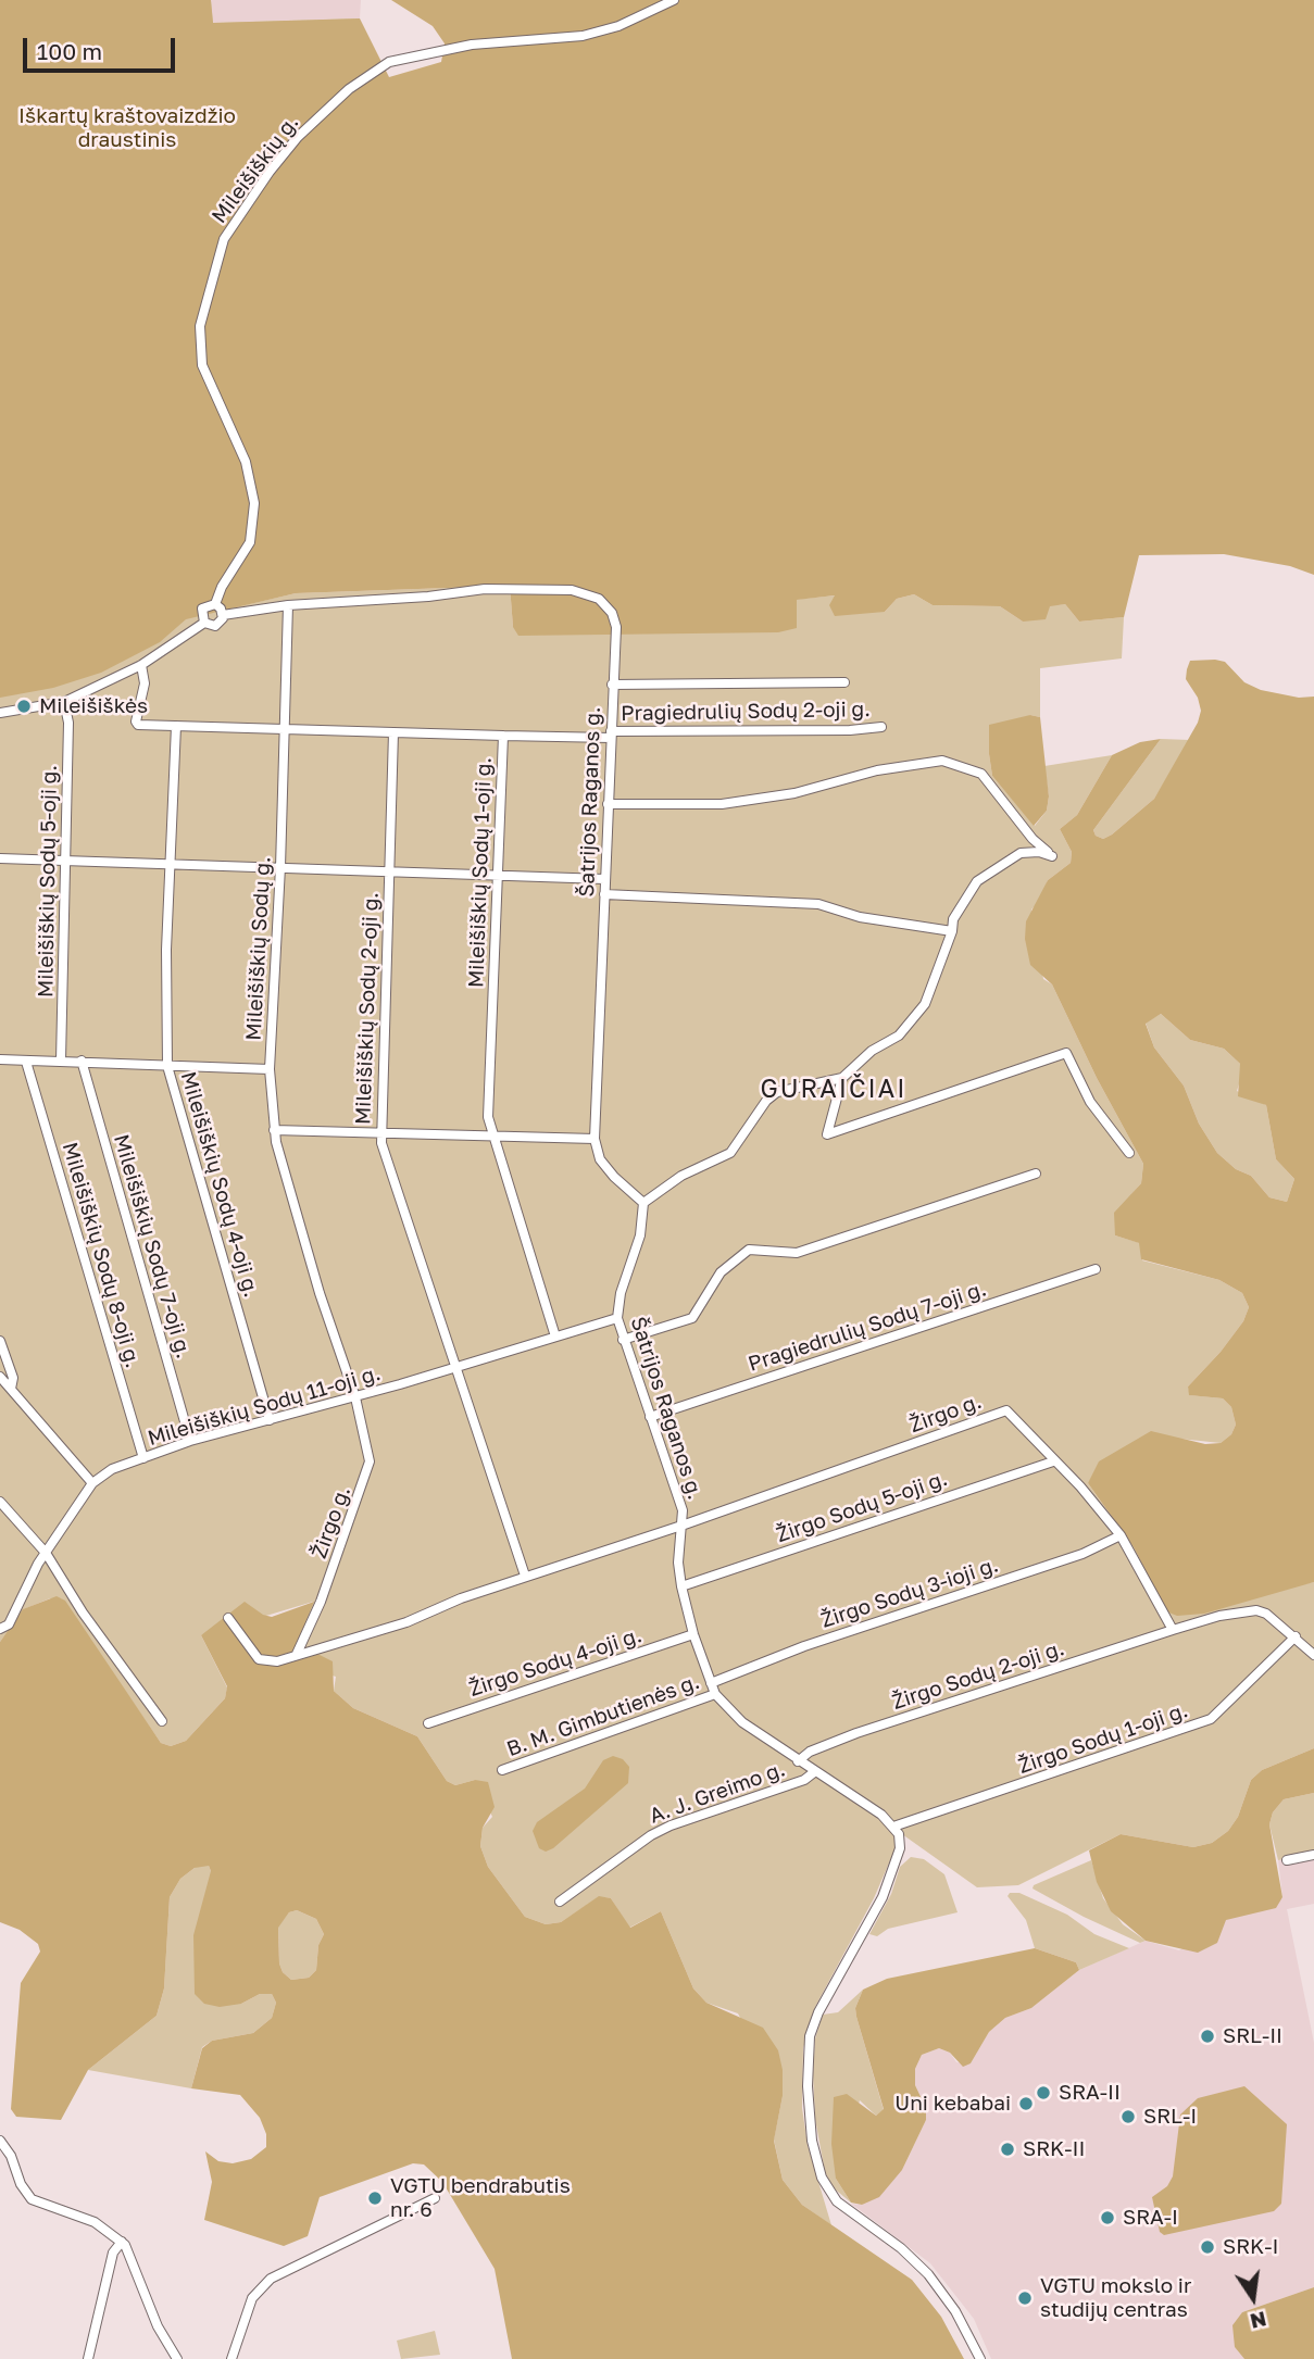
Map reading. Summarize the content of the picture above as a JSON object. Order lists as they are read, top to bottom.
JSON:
{
  "streets": {
    "street": [
      "Mileišiškių g.",
      "Pragiedrulių Sodų 2-oji g.",
      "Šatrijos Raganos g.",
      "Mileišiškių Sodų 1-oji g.",
      "Mileišiškių Sodų 5-oji g.",
      "Mileišiškių Sodų g.",
      "Mileišiškių Sodų 2-oji g.",
      "Mileišiškių Sodų 4-oji g.",
      "Mileišiškių Sodų 7-oji g.",
      "Mileišiškių Sodų 8-oji g.",
      "Pragiedrulių Sodų 7-oji g.",
      "Mileišiškių Sodų 11-oji g.",
      "Žirgo g.",
      "Žirgo Sodų 5-oji g.",
      "Žirgo Sodų 3-ioji g.",
      "Žirgo Sodų 4-oji g.",
      "Žirgo Sodų 2-oji g.",
      "B. M. Gimbutienės g.",
      "Žirgo Sodų 1-oji g.",
      "A. J. Greimo g."
    ]
  },
  "crossings": [
    ["Mileišiškių g.", "Šatrijos Raganos g."],
    ["Pragiedrulių Sodų 2-oji g.", "Šatrijos Raganos g."],
    ["Pragiedrulių Sodų 2-oji g.", "Mileišiškių Sodų 1-oji g."],
    ["Šatrijos Raganos g.", "Mileišiškių Sodų g."],
    ["Šatrijos Raganos g.", "Pragiedrulių Sodų 7-oji g."],
    ["Šatrijos Raganos g.", "Mileišiškių Sodų 11-oji g."],
    ["Šatrijos Raganos g.", "Žirgo g."],
    ["Šatrijos Raganos g.", "Žirgo Sodų 5-oji g."],
    ["Šatrijos Raganos g.", "Žirgo Sodų 3-ioji g."],
    ["Šatrijos Raganos g.", "Žirgo Sodų 4-oji g."],
    ["Šatrijos Raganos g.", "Žirgo Sodų 2-oji g."],
    ["Šatrijos Raganos g.", "B. M. Gimbutienės g."],
    ["Šatrijos Raganos g.", "Žirgo Sodų 1-oji g."],
    ["Šatrijos Raganos g.", "A. J. Greimo g."],
    ["Mileišiškių Sodų 1-oji g.", "Mileišiškių Sodų g."],
    ["Mileišiškių Sodų 1-oji g.", "Mileišiškių Sodų 2-oji g."],
    ["Mileišiškių Sodų 1-oji g.", "Mileišiškių Sodų 4-oji g."],
    ["Mileišiškių Sodų 1-oji g.", "Mileišiškių Sodų 11-oji g."],
    ["Mileišiškių Sodų 5-oji g.", "Mileišiškių Sodų g."],
    ["Mileišiškių Sodų g.", "Mileišiškių Sodų 4-oji g."],
    ["Mileišiškių Sodų g.", "Mileišiškių Sodų 7-oji g."],
    ["Mileišiškių Sodų g.", "Mileišiškių Sodų 8-oji g."],
    ["Mileišiškių Sodų g.", "Žirgo g."],
    ["Mileišiškių Sodų 2-oji g.", "Mileišiškių Sodų 11-oji g."],
    ["Mileišiškių Sodų 4-oji g.", "Mileišiškių Sodų 11-oji g."],
    ["Mileišiškių Sodų 7-oji g.", "Mileišiškių Sodų 11-oji g."],
    ["Mileišiškių Sodų 8-oji g.", "Mileišiškių Sodų 11-oji g."],
    ["Mileišiškių Sodų 11-oji g.", "Žirgo g."],
    ["Žirgo g.", "Žirgo Sodų 5-oji g."],
    ["Žirgo g.", "Žirgo Sodų 3-ioji g."],
    ["Žirgo g.", "Žirgo Sodų 2-oji g."]
  ],
  "districts": ["GURAIČIAI"],
  "parks": ["Iškartų kraštovaizdžio draustinis"],
  "places": [
    "Mileišiškės",
    "SRL-II",
    "SRA-II",
    "Uni kebabai",
    "SRL-I",
    "SRK-II",
    "VGTU bendrabutis nr. 6",
    "SRA-I",
    "SRK-I",
    "VGTU mokslo ir studijų centras"
  ],
  "scale_bar": "100 m",
  "north": "bottom"
}
